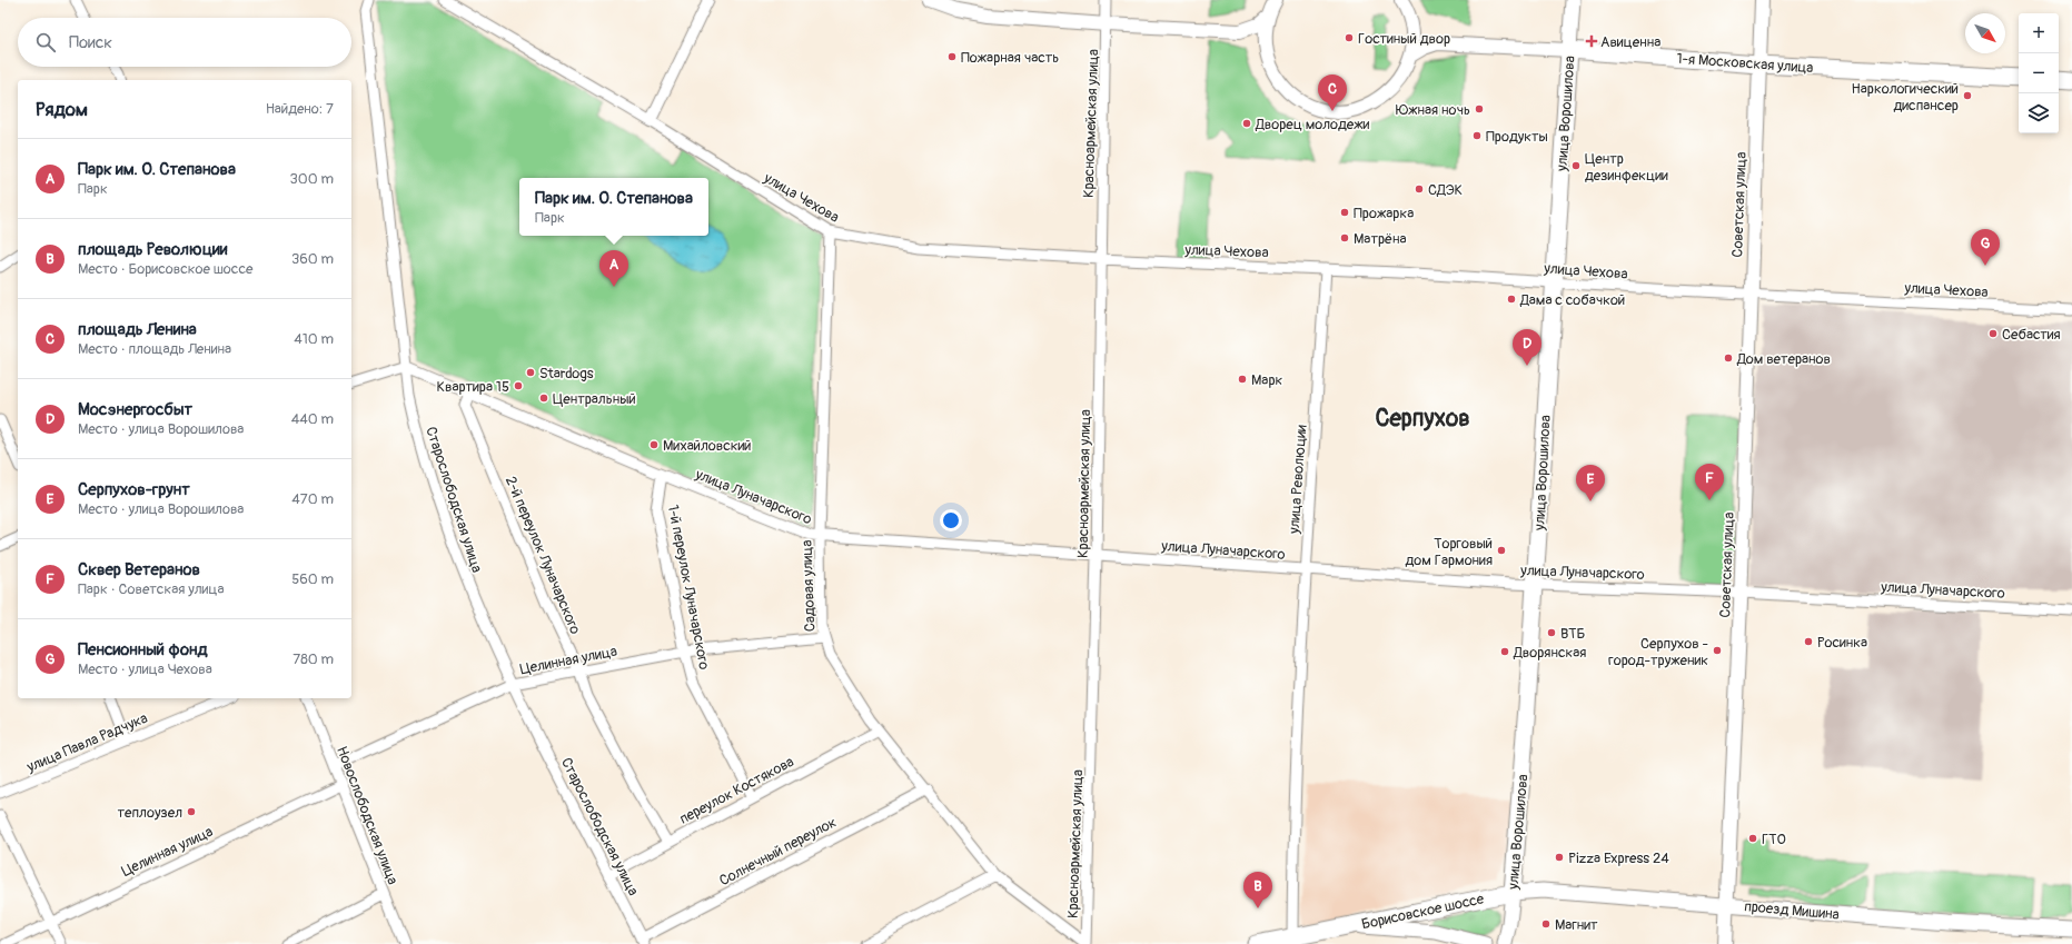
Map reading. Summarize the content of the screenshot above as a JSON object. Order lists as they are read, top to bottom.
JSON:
{
  "streets": {
    "main road": [
      "1-я Московская улица",
      "улица Ворошилова",
      "проезд Мишина",
      "Борисовское шоссе"
    ],
    "street": [
      "Красноармейская улица",
      "улица Чехова",
      "Советская улица",
      "улица Революции",
      "улица Луначарского",
      "Старослободская улица",
      "2-й переулок Луначарского",
      "Садовая улица",
      "1-й переулок Луначарского",
      "Целинная улица",
      "улица Павла Радчука",
      "переулок Костякова",
      "Новослободская улица",
      "Солнечный переулок"
    ]
  },
  "crossings": [
    ["1-я Московская улица", "улица Ворошилова"],
    ["1-я Московская улица", "Советская улица"],
    ["улица Ворошилова", "улица Чехова"],
    ["улица Ворошилова", "улица Луначарского"],
    ["улица Ворошилова", "проезд Мишина"],
    ["улица Ворошилова", "Борисовское шоссе"],
    ["Красноармейская улица", "улица Чехова"],
    ["Красноармейская улица", "улица Луначарского"],
    ["Красноармейская улица", "Садовая улица"],
    ["улица Чехова", "Советская улица"],
    ["улица Чехова", "улица Революции"],
    ["улица Чехова", "Садовая улица"],
    ["Советская улица", "улица Луначарского"],
    ["Советская улица", "проезд Мишина"],
    ["улица Революции", "улица Луначарского"],
    ["улица Революции", "Борисовское шоссе"],
    ["улица Луначарского", "Старослободская улица"],
    ["улица Луначарского", "2-й переулок Луначарского"],
    ["улица Луначарского", "Садовая улица"],
    ["улица Луначарского", "1-й переулок Луначарского"],
    ["Старослободская улица", "Целинная улица"],
    ["Старослободская улица", "переулок Костякова"],
    ["Старослободская улица", "Солнечный переулок"],
    ["2-й переулок Луначарского", "Целинная улица"],
    ["2-й переулок Луначарского", "переулок Костякова"],
    ["Садовая улица", "Целинная улица"],
    ["Садовая улица", "переулок Костякова"],
    ["Садовая улица", "Солнечный переулок"],
    ["1-й переулок Луначарского", "Целинная улица"],
    ["1-й переулок Луначарского", "переулок Костякова"],
    ["Целинная улица", "Новослободская улица"],
    ["проезд Мишина", "Борисовское шоссе"]
  ],
  "districts": ["Серпухов"],
  "places": {
    "other": [
      "Гостиный двор",
      "Пожарная часть",
      "Наркологический диспансер",
      "Южная ночь",
      "Дворец молодежи",
      "Продукты",
      "Центр дезинфекции",
      "СДЭК",
      "Прожарка",
      "Матрёнa",
      "Дама с собачкой",
      "Себастия",
      "Дом ветеранов",
      "Stardogs",
      "Марк",
      "Квартира 15",
      "Центральный",
      "Михайловский",
      "Торговый дом Гармония",
      "ВТБ",
      "Росинка",
      "Серпухов - город-труженик",
      "Дворянская",
      "теплоузел",
      "ГТО",
      "Pizza Express 24",
      "Магнит"
    ],
    "health": ["Авиценна"]
  },
  "north": "bottom right",
  "page": {
    "map_buttons": ["+", "−"],
    "search": "Поиск",
    "pins": [
      "C",
      "G",
      "A",
      "D",
      "F",
      "E",
      "B"
    ],
    "heading": ["Рядом", "Найдено: 7"],
    "list": [
      {
        "mark": "A",
        "name": "Парк им. О. Степанова",
        "note": "Парк",
        "value": "300 m"
      },
      {
        "mark": "B",
        "name": "площадь Революции",
        "note": "Место · Борисовское шоссе",
        "value": "360 m"
      },
      {
        "mark": "C",
        "name": "площадь Ленина",
        "note": "Место · площадь Ленина",
        "value": "410 m"
      },
      {
        "mark": "D",
        "name": "Мосэнергосбыт",
        "note": "Место · улица Ворошилова",
        "value": "440 m"
      },
      {
        "mark": "E",
        "name": "Серпухов-грунт",
        "note": "Место · улица Ворошилова",
        "value": "470 m"
      },
      {
        "mark": "F",
        "name": "Сквер Ветеранов",
        "note": "Парк · Советская улица",
        "value": "560 m"
      },
      {
        "mark": "G",
        "name": "Пенсионный фонд",
        "note": "Место · улица Чехова",
        "value": "780 m"
      }
    ],
    "popup": ["Парк им. О. Степанова", "Парк"]
  }
}
